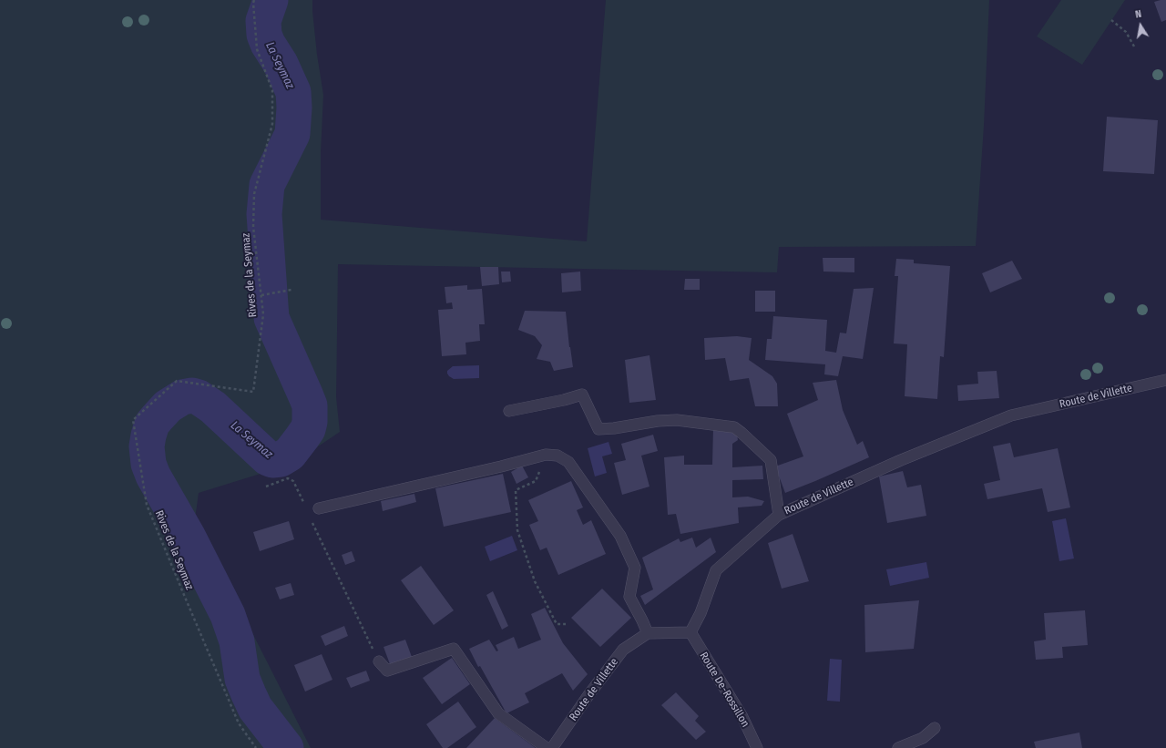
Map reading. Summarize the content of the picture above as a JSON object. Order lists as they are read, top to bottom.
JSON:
{
  "streets": {
    "street": ["Route de Villette", "Route De-Rossillon"],
    "path": ["Rives de la Seymaz"]
  },
  "crossings": [
    ["Route de Villette", "Route De-Rossillon"]
  ],
  "water": ["La Seymaz"],
  "north": "top"
}
